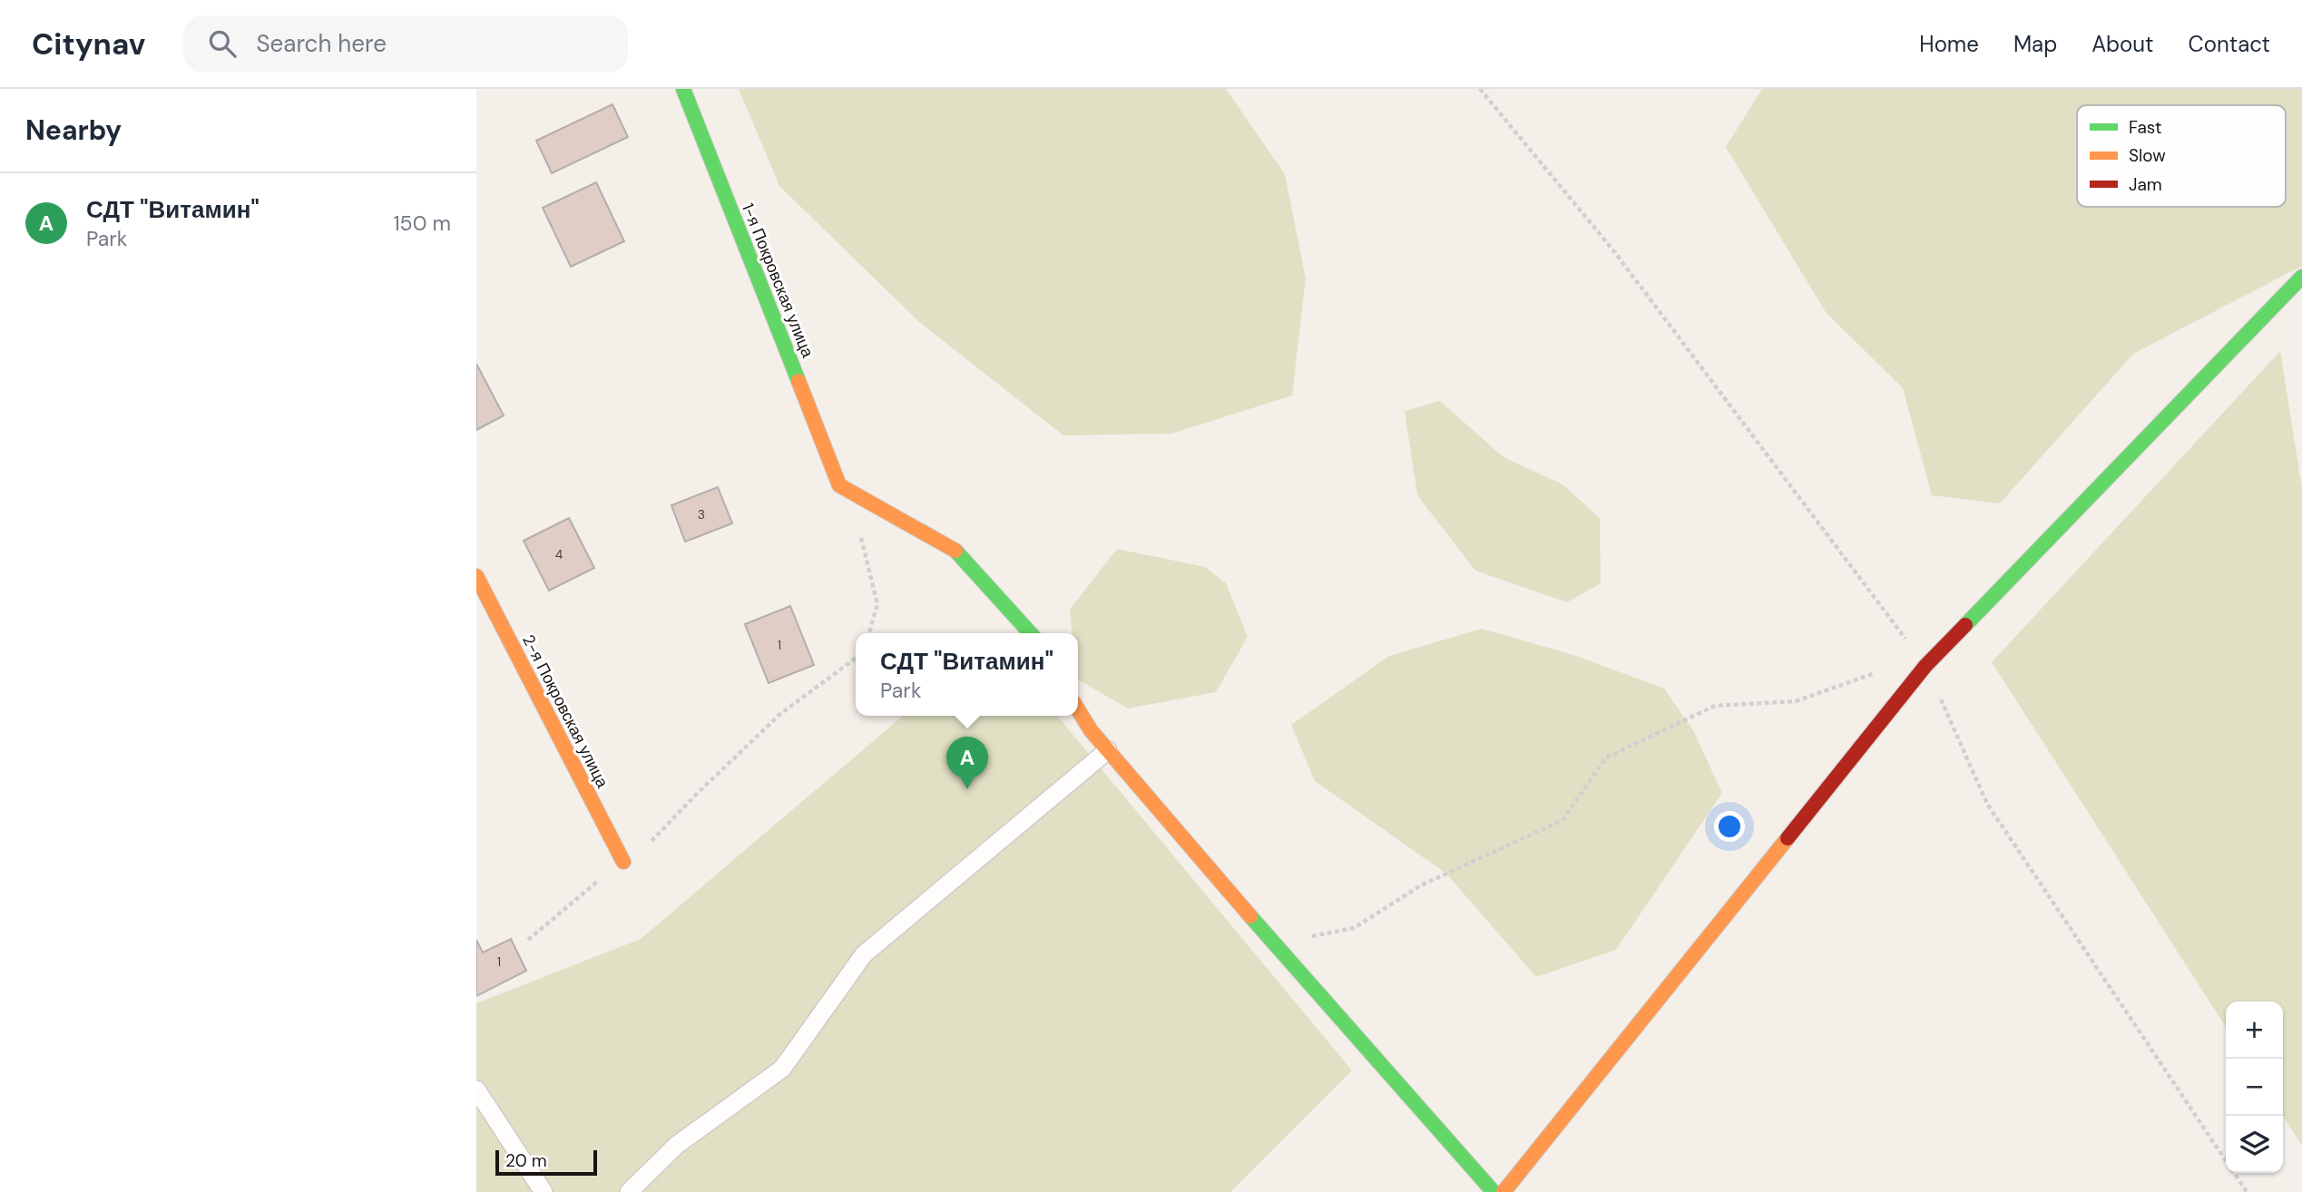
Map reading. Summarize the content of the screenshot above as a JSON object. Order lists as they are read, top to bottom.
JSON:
{
  "streets": {
    "street": ["1-я Покровская улица", "2-я Покровская улица"]
  },
  "house_numbers": [
    "3",
    "4",
    "1",
    "1"
  ],
  "legend": ["Fast", "Slow", "Jam"],
  "scale_bar": "20 m",
  "page": {
    "header": "Citynav",
    "search": "Search here",
    "nav": [
      "Home",
      "Map",
      "About",
      "Contact"
    ],
    "heading": "Nearby",
    "list": [
      {
        "mark": "A",
        "name": "СДТ \"Витамин\"",
        "note": "Park",
        "value": "150 m"
      }
    ],
    "popup": ["СДТ \"Витамин\"", "Park"],
    "pins": "A",
    "map_buttons": ["+", "−"],
    "scale": "20 m"
  }
}
